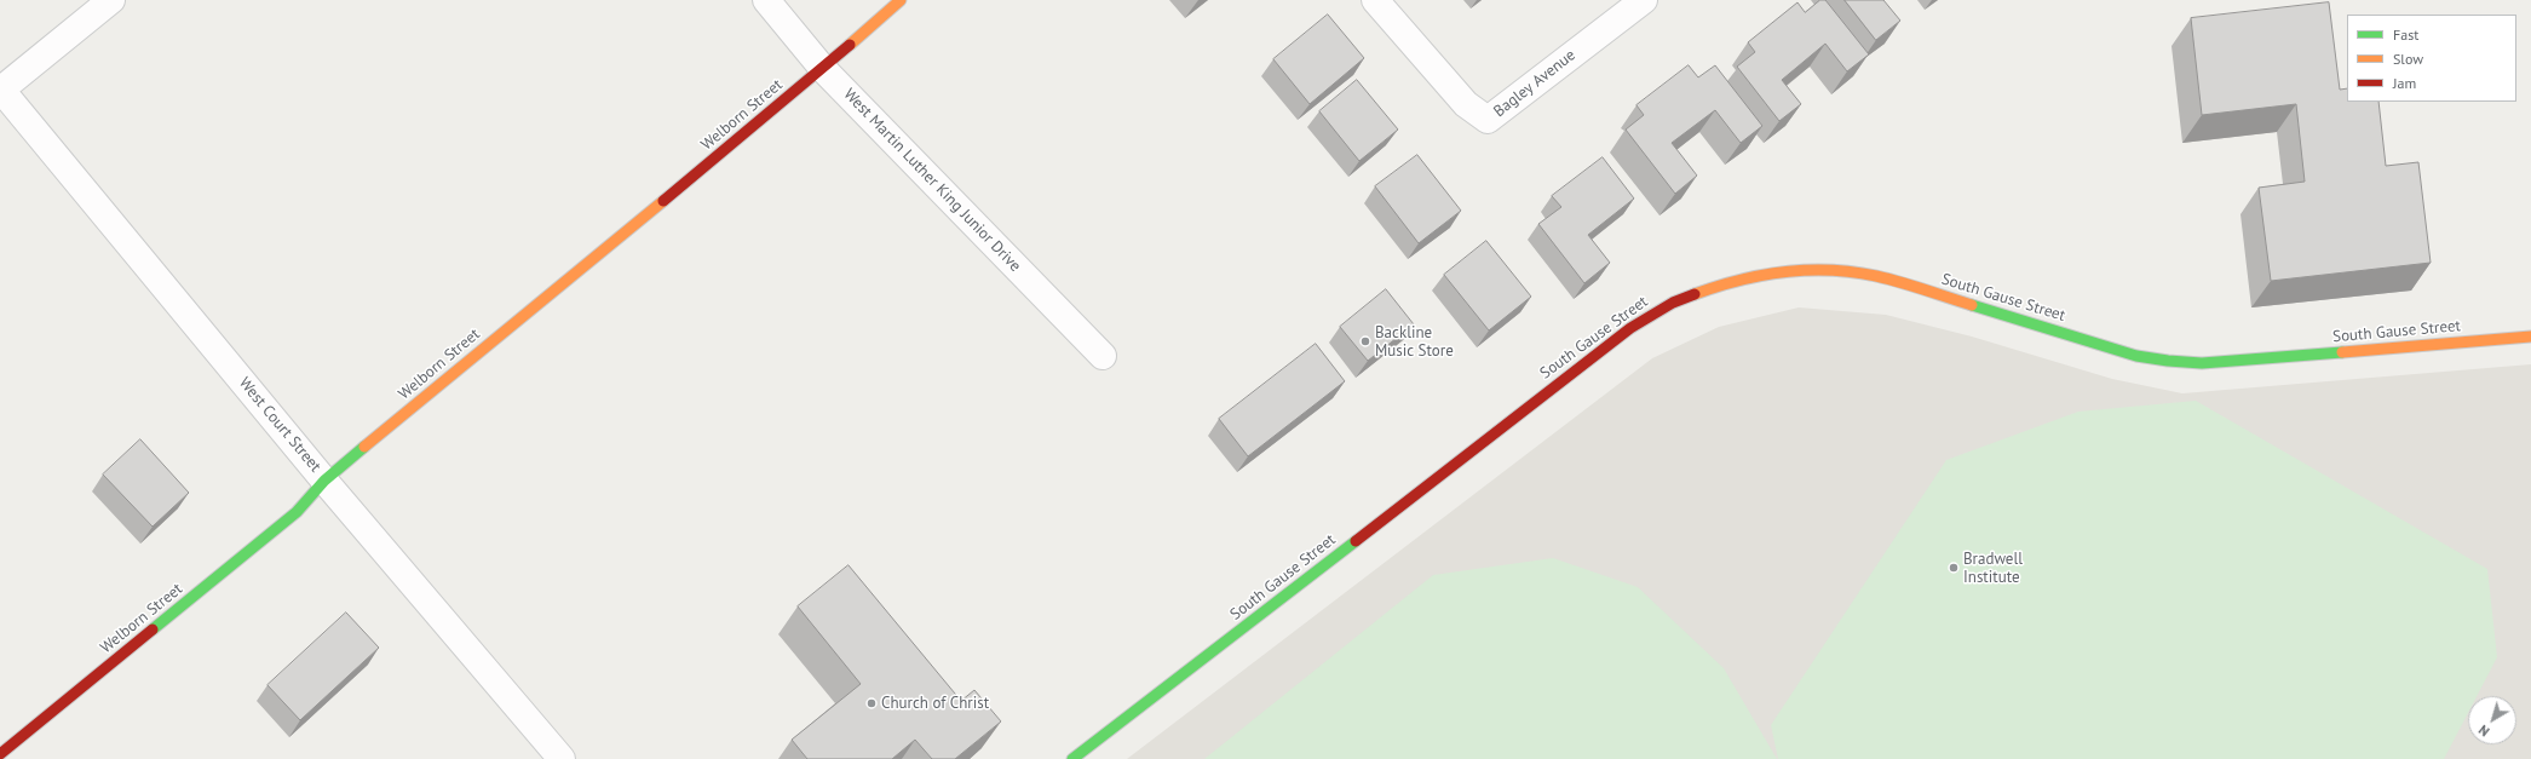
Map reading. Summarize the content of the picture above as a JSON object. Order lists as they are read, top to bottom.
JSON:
{
  "streets": {
    "street": [
      "Bagley Avenue",
      "Welborn Street",
      "West Martin Luther King Junior Drive",
      "South Gause Street",
      "West Court Street"
    ]
  },
  "crossings": [
    ["Welborn Street", "West Martin Luther King Junior Drive"],
    ["Welborn Street", "West Court Street"]
  ],
  "places": ["Backline Music Store", "Bradwell Institute", "Church of Christ"],
  "legend": ["Fast", "Slow", "Jam"],
  "north": "bottom left"
}
